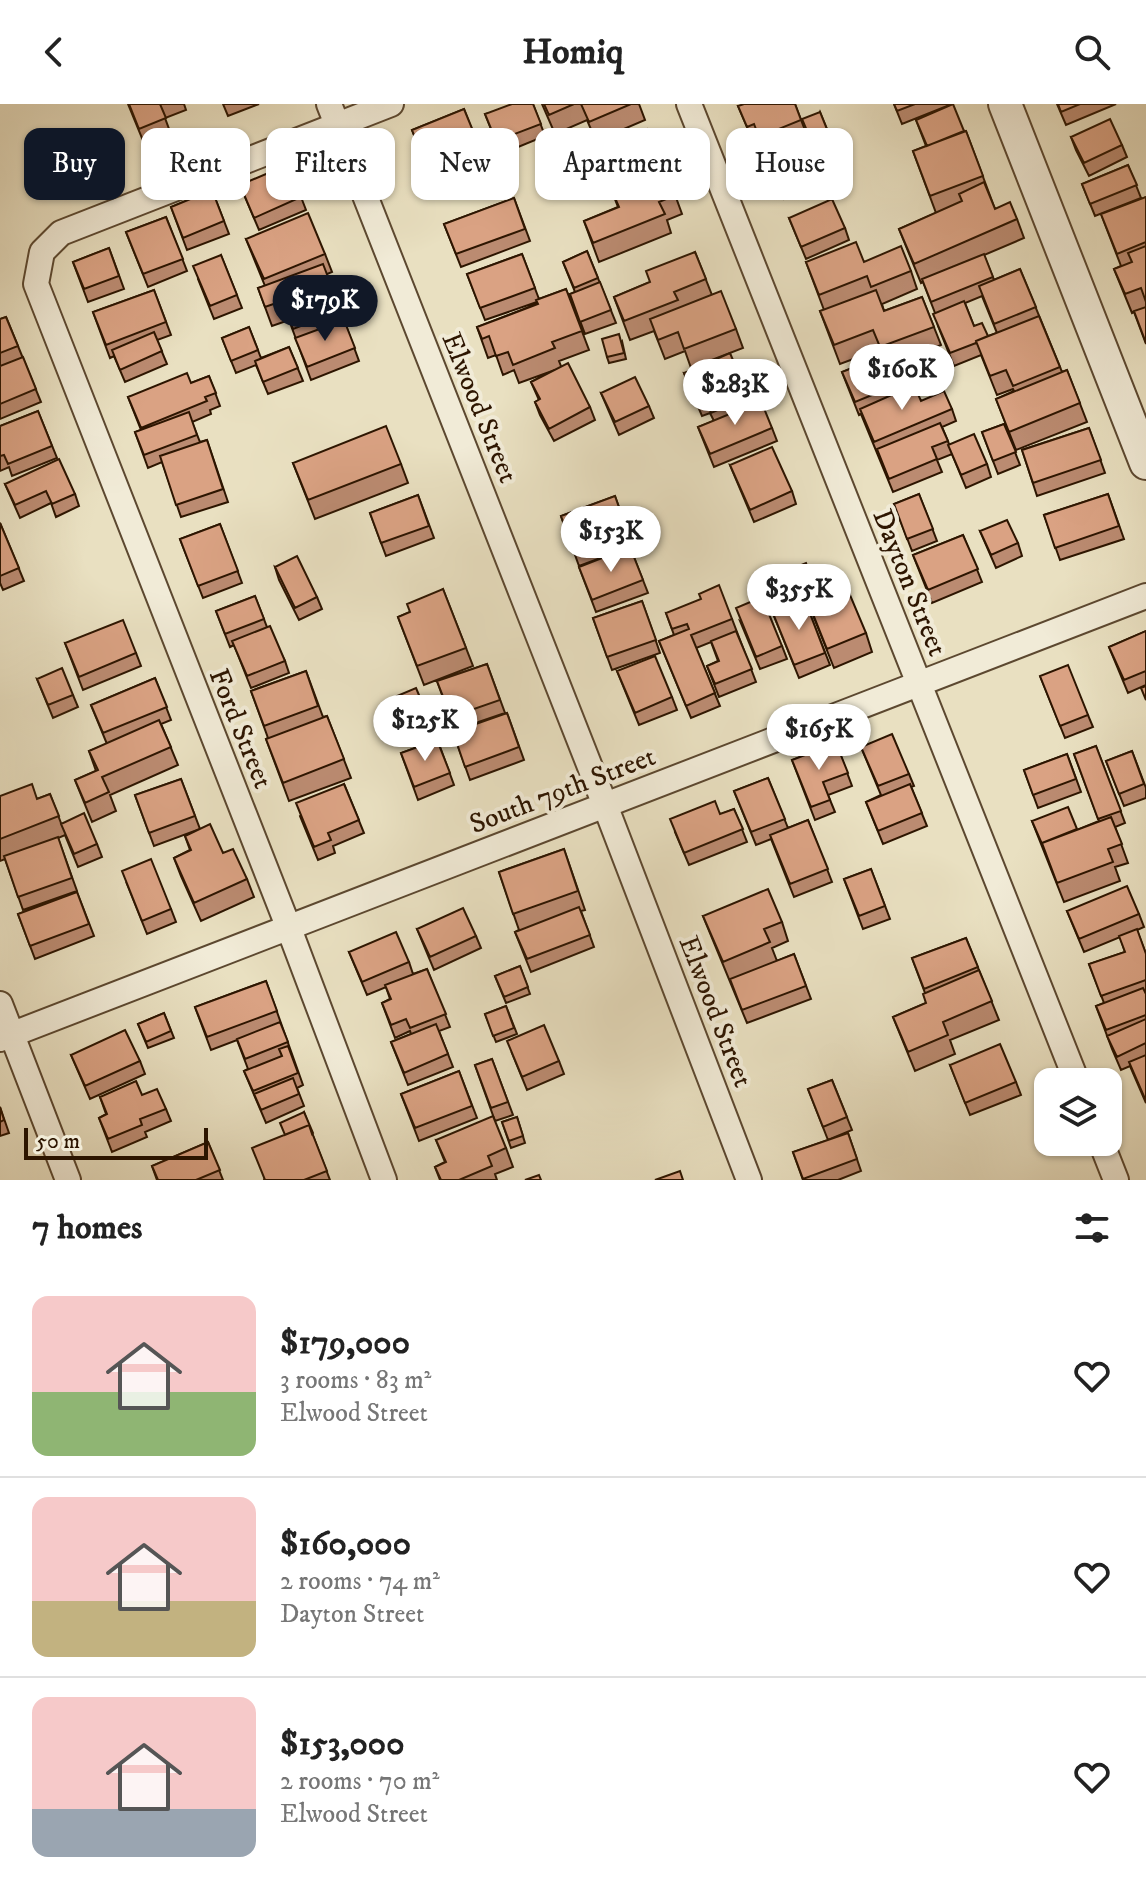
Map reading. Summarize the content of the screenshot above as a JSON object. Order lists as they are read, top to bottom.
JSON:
{
  "streets": {
    "street": [
      "Elwood Street",
      "Dayton Street",
      "Ford Street",
      "South 79th Street"
    ]
  },
  "crossings": [
    ["Elwood Street", "Ford Street"],
    ["Elwood Street", "South 79th Street"],
    ["Dayton Street", "South 79th Street"],
    ["Ford Street", "South 79th Street"]
  ],
  "scale_bar": "50 m",
  "page": {
    "header": "Homiq",
    "chip": [
      "Buy",
      "Rent",
      "Filters",
      "New",
      "Apartment",
      "House"
    ],
    "price": [
      "$179K",
      "$160K",
      "$283K",
      "$153K",
      "$355K",
      "$125K",
      "$165K"
    ],
    "scale": "50 m",
    "heading": "7 homes",
    "list": [
      {
        "name": "$179,000",
        "note": "3 rooms · 83 m² · Elwood Street"
      },
      {
        "name": "$160,000",
        "note": "2 rooms · 74 m² · Dayton Street"
      },
      {
        "name": "$153,000",
        "note": "2 rooms · 70 m² · Elwood Street"
      }
    ]
  }
}
